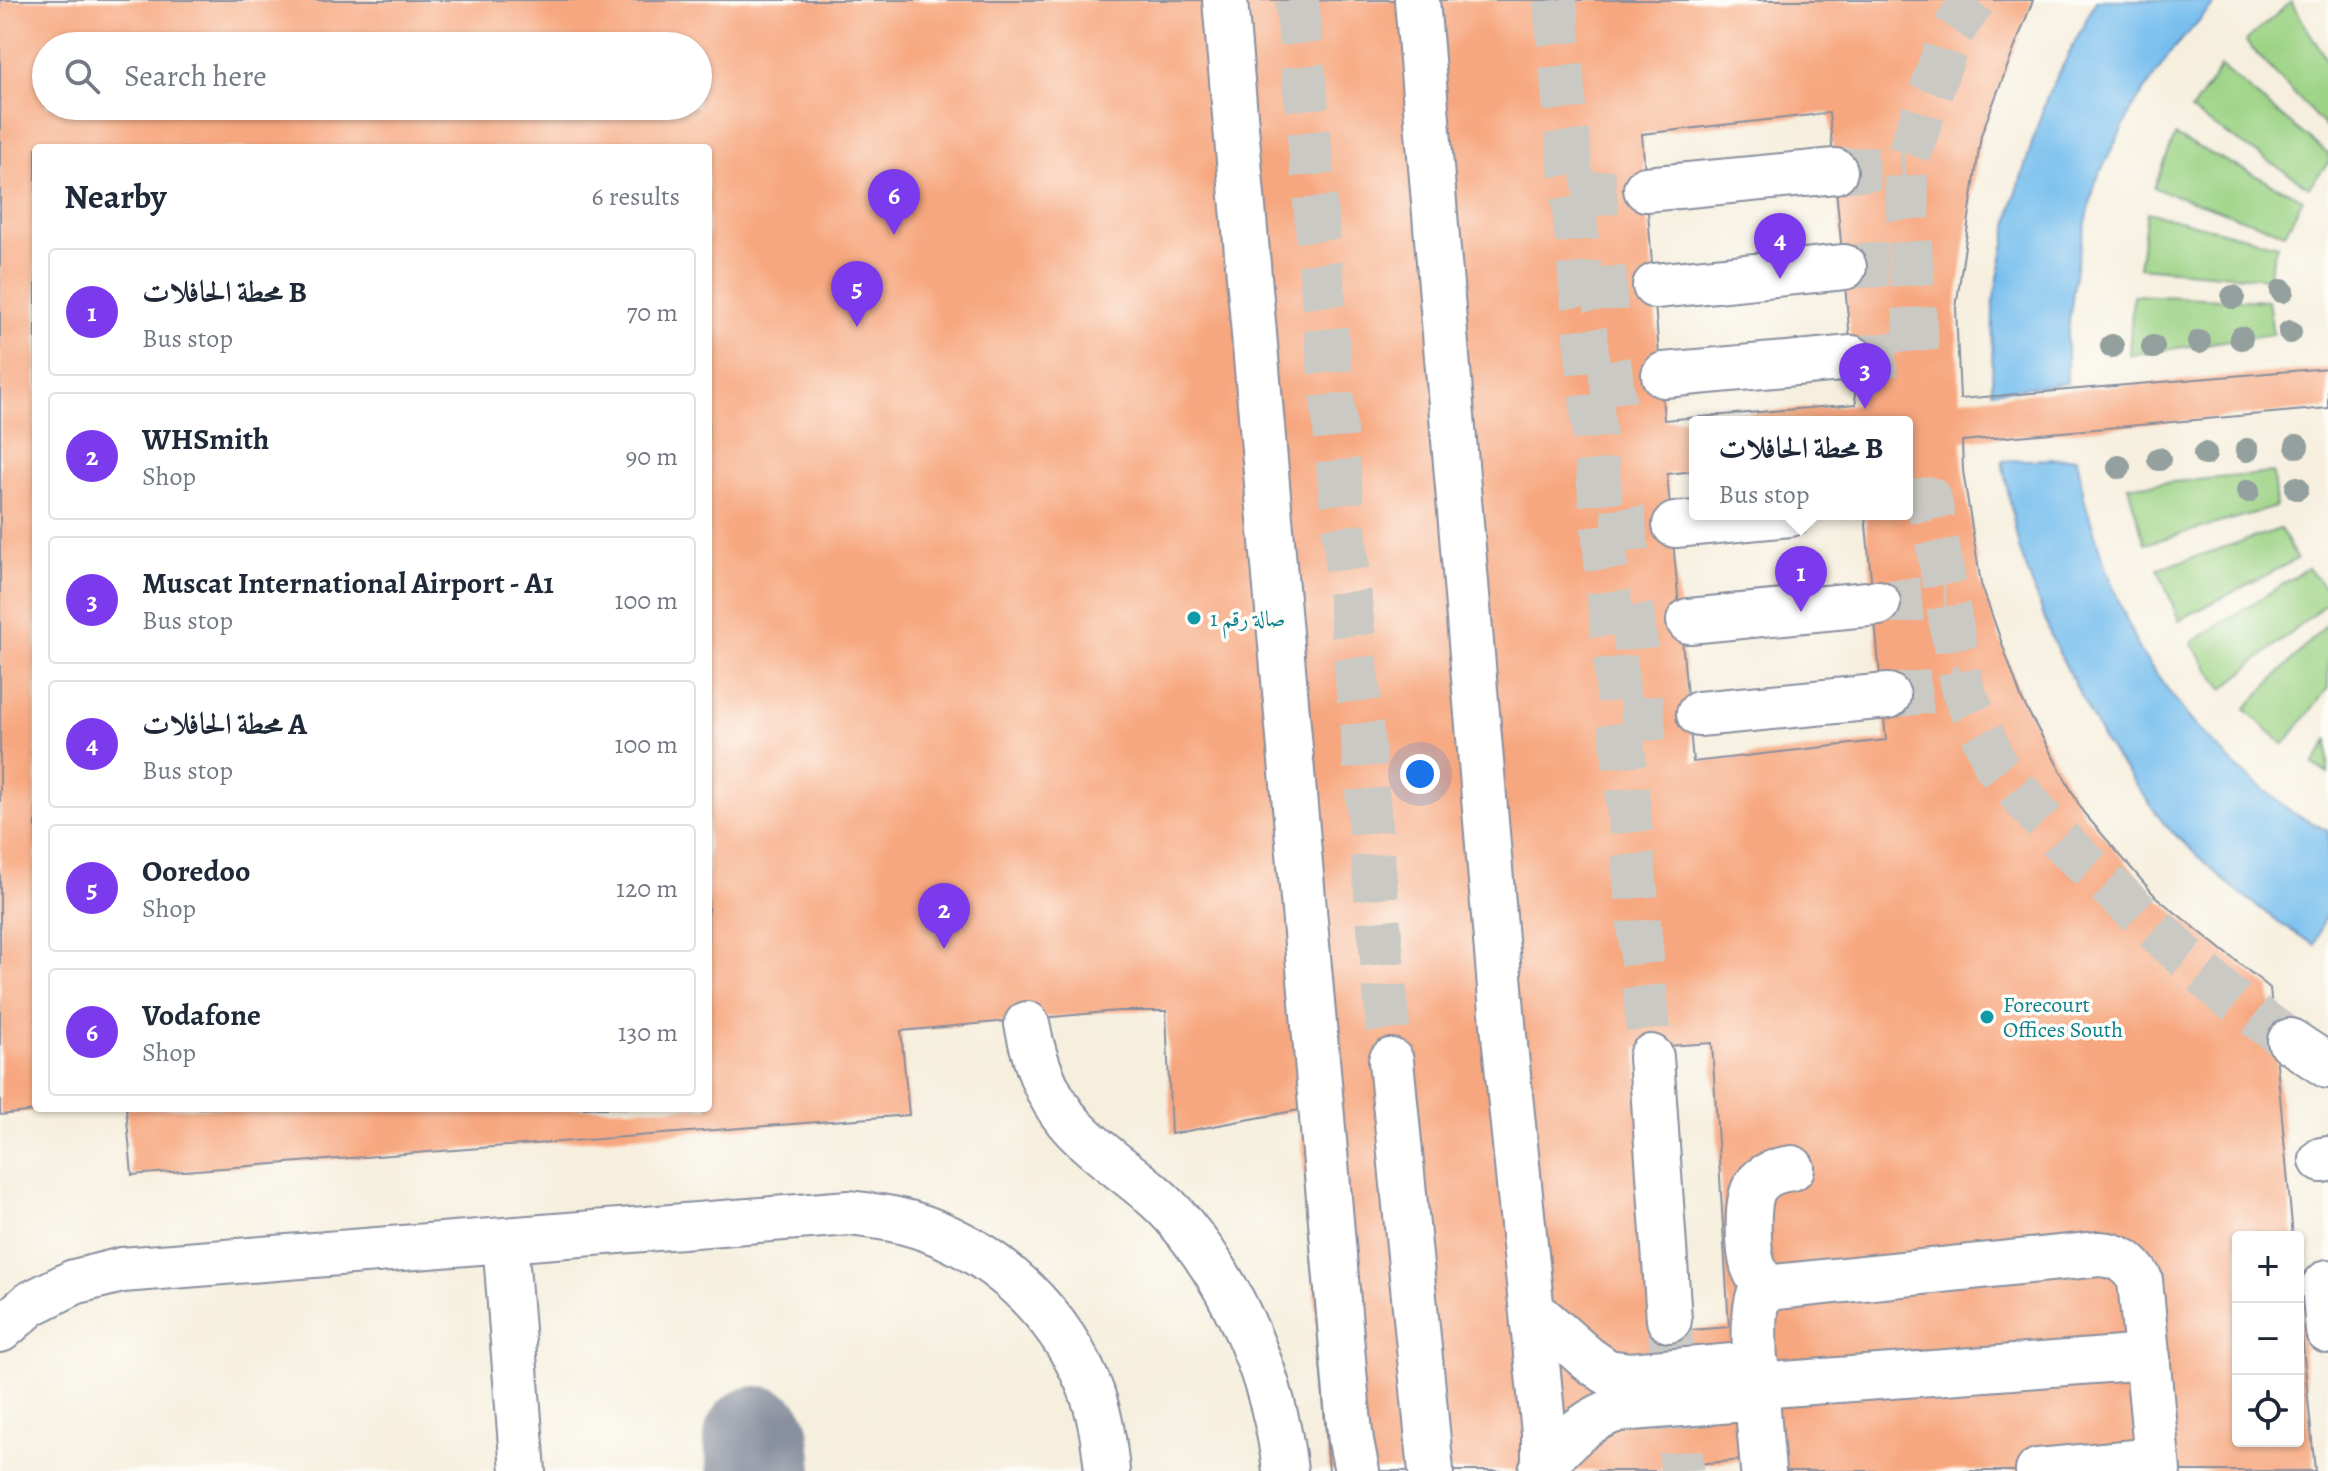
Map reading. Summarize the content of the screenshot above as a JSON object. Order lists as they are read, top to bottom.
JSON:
{
  "places": ["صالة رقم 1", "Forecourt Offices South"],
  "page": {
    "search": "Search here",
    "heading": ["Nearby", "6 results"],
    "pins": [
      "6",
      "4",
      "5",
      "3",
      "1",
      "2"
    ],
    "list": [
      {
        "mark": "1",
        "name": "محطة الحافلات B",
        "note": "Bus stop",
        "value": "70 m"
      },
      {
        "mark": "2",
        "name": "WHSmith",
        "note": "Shop",
        "value": "90 m"
      },
      {
        "mark": "3",
        "name": "Muscat International Airport - A1",
        "note": "Bus stop",
        "value": "100 m"
      },
      {
        "mark": "4",
        "name": "محطة الحافلات A",
        "note": "Bus stop",
        "value": "100 m"
      },
      {
        "mark": "5",
        "name": "Ooredoo",
        "note": "Shop",
        "value": "120 m"
      },
      {
        "mark": "6",
        "name": "Vodafone",
        "note": "Shop",
        "value": "130 m"
      }
    ],
    "popup": ["محطة الحافلات B", "Bus stop"],
    "map_buttons": ["+", "−"]
  }
}
